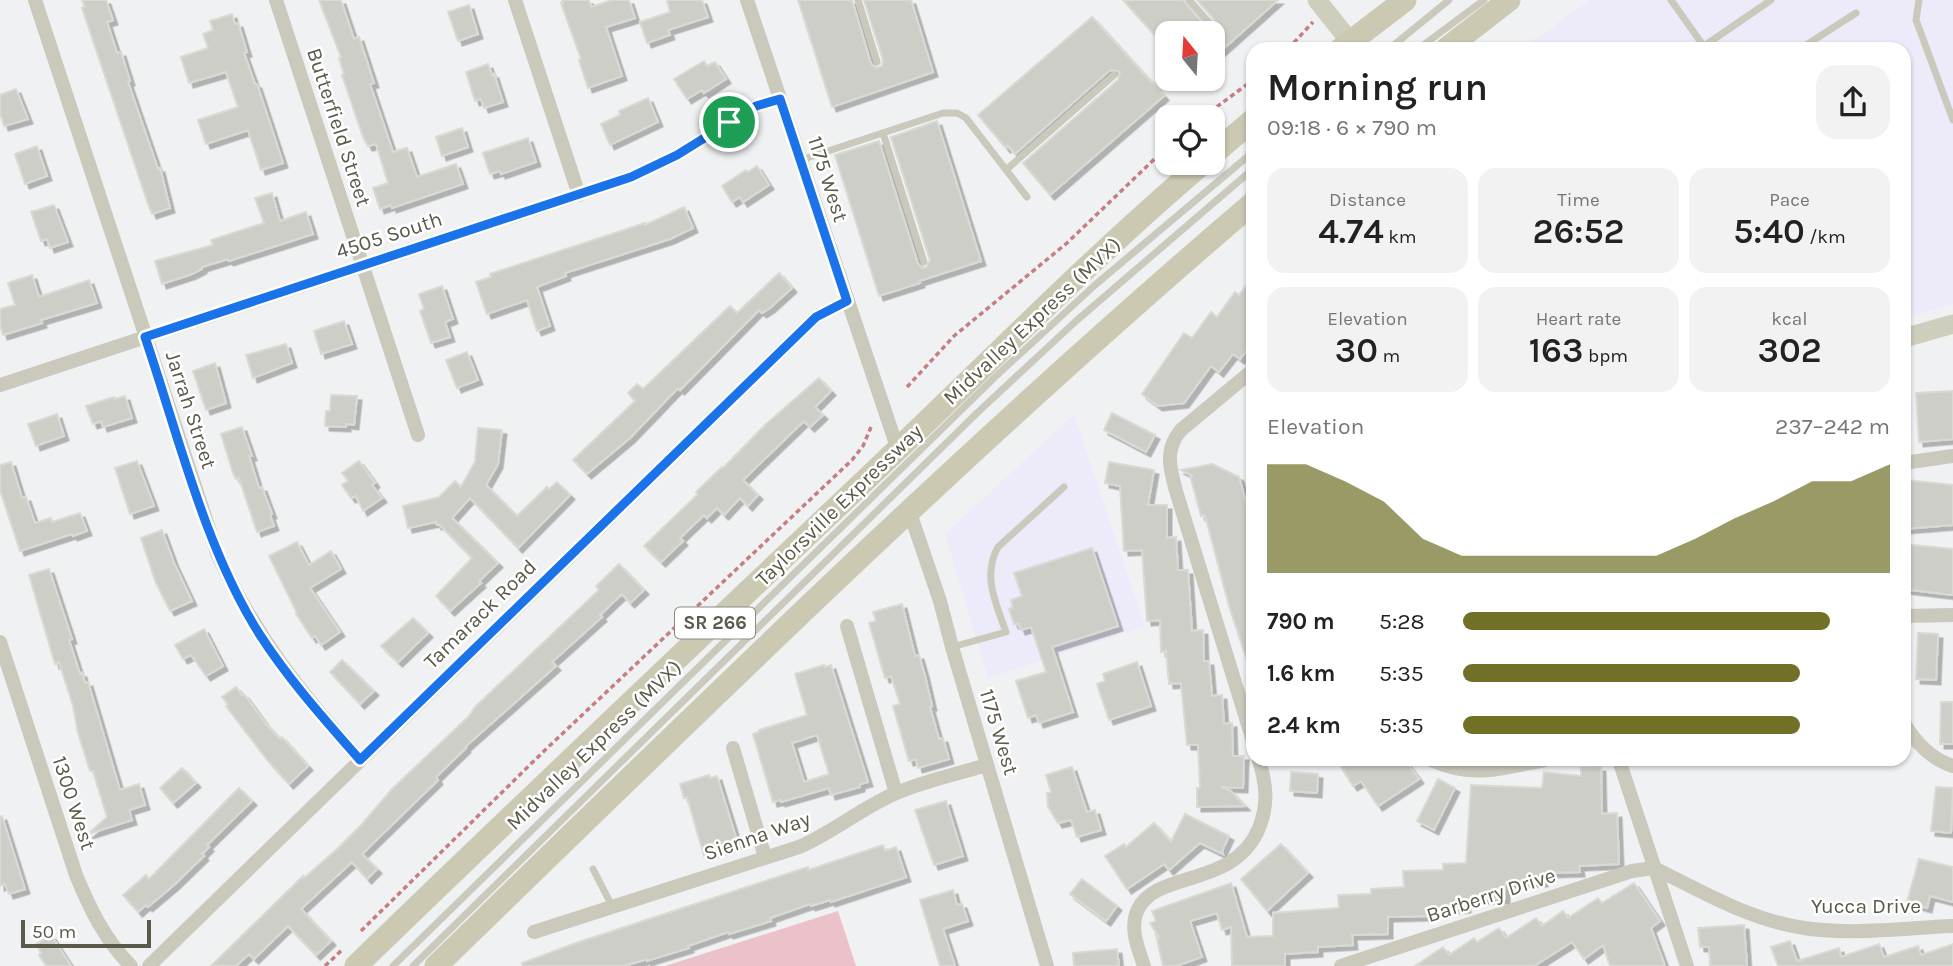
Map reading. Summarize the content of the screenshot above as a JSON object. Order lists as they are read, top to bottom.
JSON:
{
  "streets": {
    "main road": ["Taylorsville Expressway", "SR 266"],
    "street": [
      "Butterfield Street",
      "1175 West",
      "4505 South",
      "Jarrah Street",
      "Tamarack Road",
      "1300 West",
      "Sienna Way",
      "Barberry Drive",
      "Yucca Drive"
    ],
    "lane": ["Midvalley Express (MVX)"]
  },
  "crossings": [
    ["Butterfield Street", "4505 South"],
    ["1175 West", "4505 South"],
    ["1175 West", "Taylorsville Expressway"],
    ["1175 West", "Tamarack Road"],
    ["1175 West", "SR 266"],
    ["1175 West", "Sienna Way"],
    ["4505 South", "Jarrah Street"],
    ["Jarrah Street", "Tamarack Road"],
    ["Barberry Drive", "Yucca Drive"]
  ],
  "scale_bar": "50 m",
  "north": "top",
  "page": {
    "heading": ["Morning run", "09:18 · 6 × 790 m"],
    "stats": [
      ["Distance", "4.74 km"],
      ["Time", "26:52"],
      ["Pace", "5:40 /km"],
      ["Elevation", "30 m"],
      ["Heart rate", "163 bpm"],
      ["kcal", "302"]
    ],
    "chart": ["Elevation", "237–242 m"],
    "list": [
      {
        "name": "790 m",
        "note": "5:28"
      },
      {
        "name": "1.6 km",
        "note": "5:35"
      },
      {
        "name": "2.4 km",
        "note": "5:35"
      }
    ],
    "scale": "50 m"
  }
}
